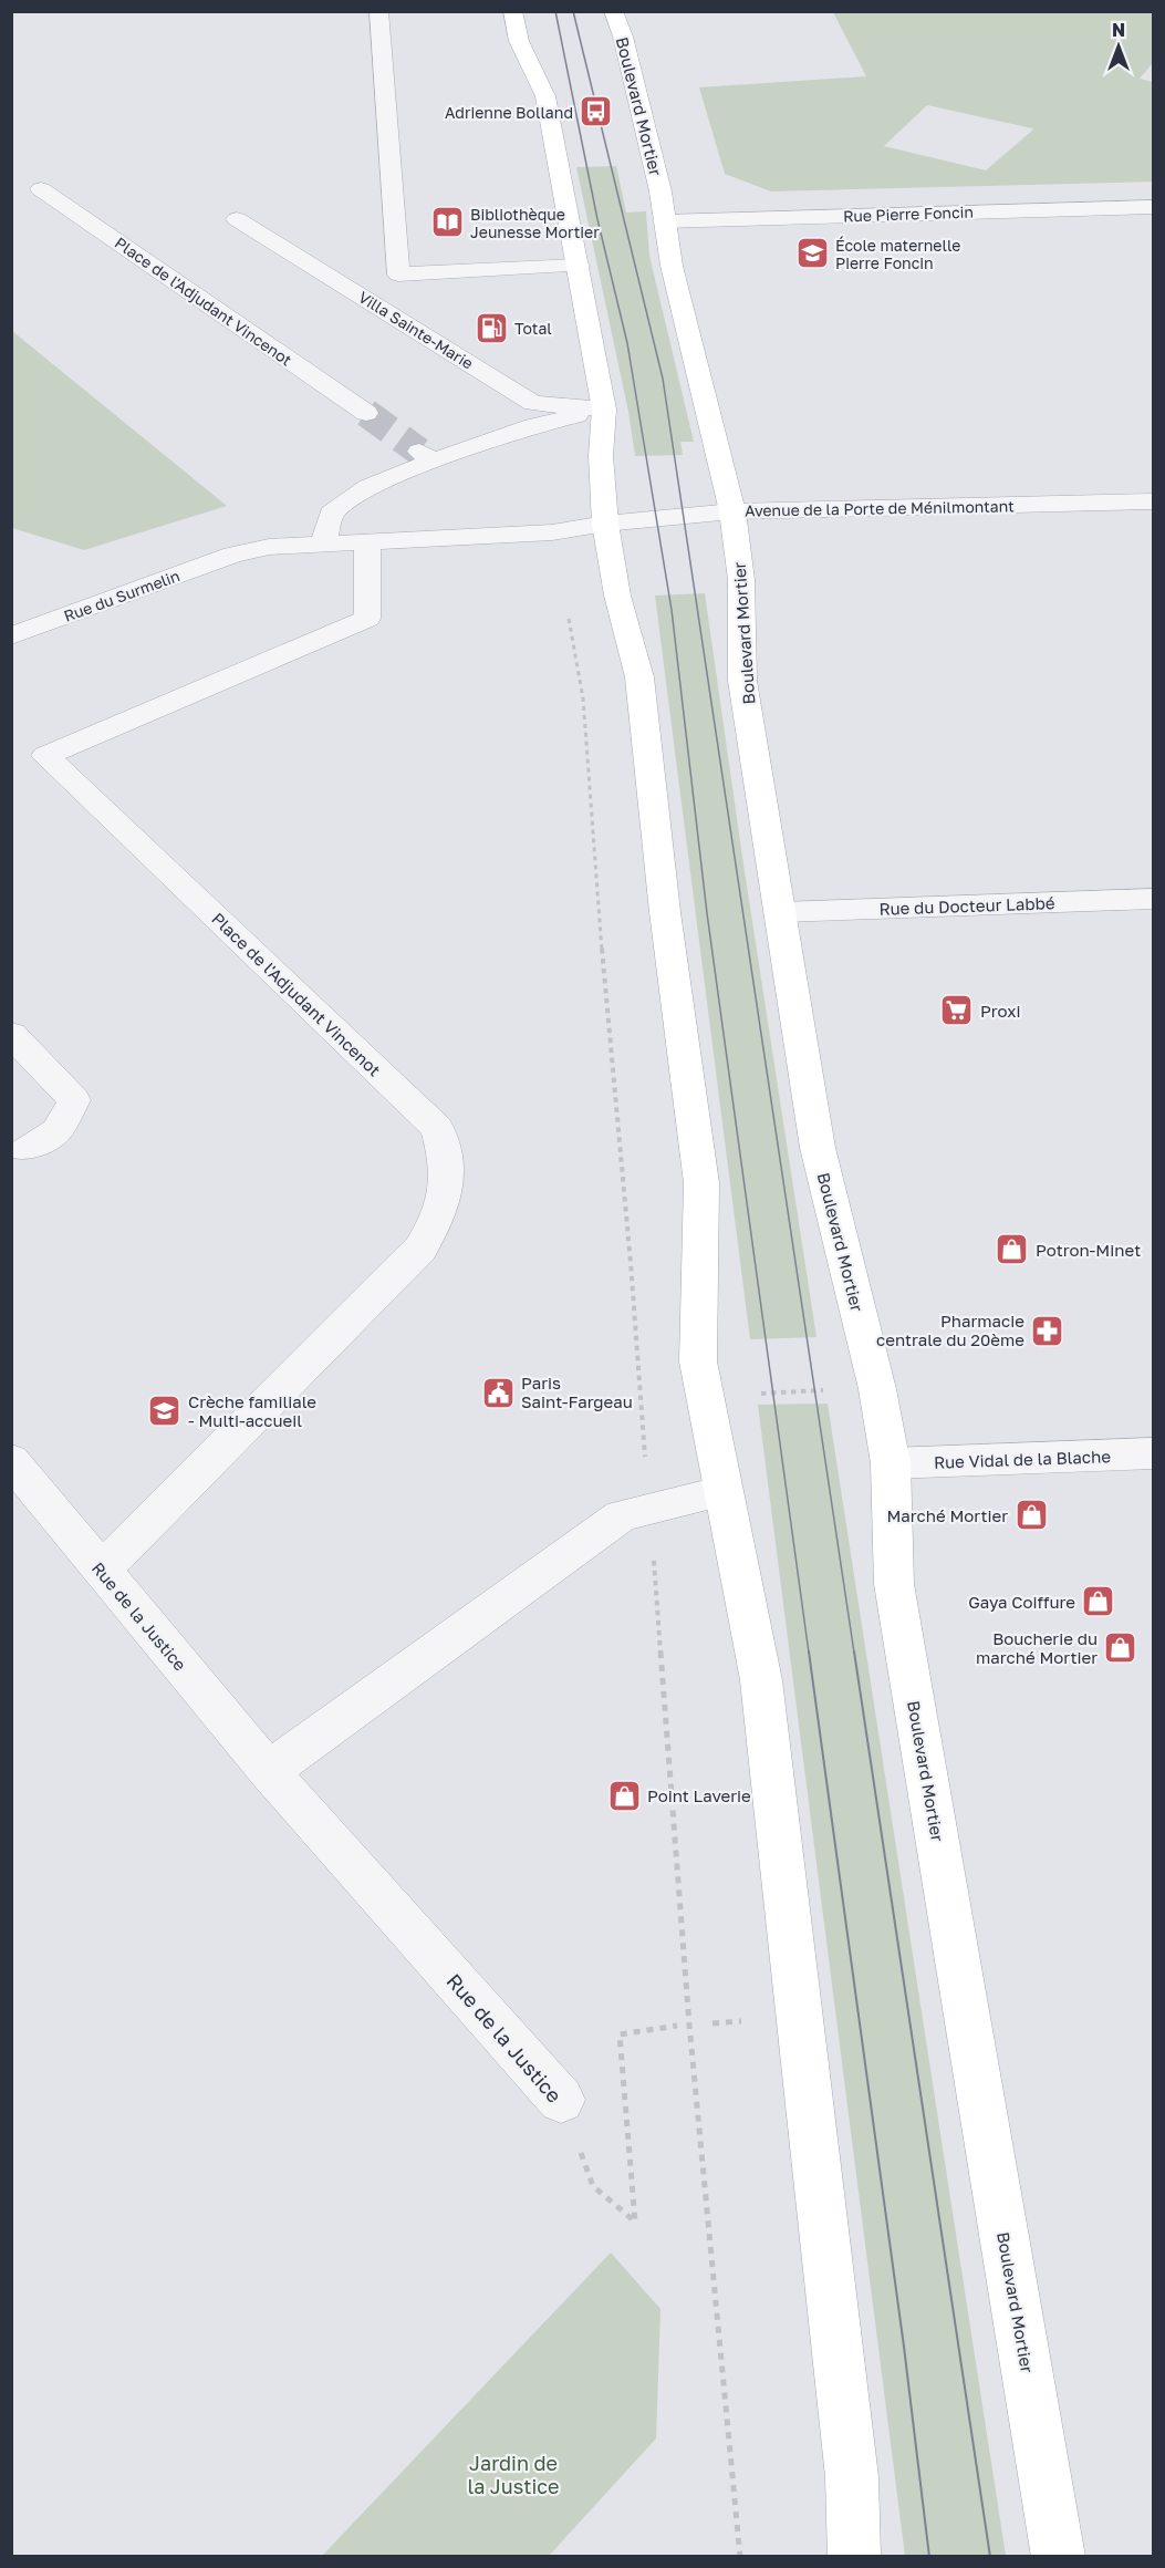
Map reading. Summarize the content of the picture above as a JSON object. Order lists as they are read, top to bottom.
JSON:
{
  "streets": {
    "main road": ["Boulevard Mortier"],
    "street": [
      "Rue Pierre Foncin",
      "Place de l'Adjudant Vincenot",
      "Villa Sainte-Marie",
      "Avenue de la Porte de Ménilmontant",
      "Rue du Surmelin",
      "Rue du Docteur Labbé",
      "Rue Vidal de la Blache",
      "Rue de la Justice"
    ]
  },
  "crossings": [
    ["Boulevard Mortier", "Rue Pierre Foncin"],
    ["Boulevard Mortier", "Avenue de la Porte de Ménilmontant"],
    ["Boulevard Mortier", "Rue du Docteur Labbé"],
    ["Boulevard Mortier", "Rue Vidal de la Blache"],
    ["Place de l'Adjudant Vincenot", "Rue de la Justice"]
  ],
  "parks": ["Jardin de la Justice"],
  "places": {
    "bus stop": ["Adrienne Bolland"],
    "library": ["Bibliothèque Jeunesse Mortier"],
    "school or university": ["École maternelle Pierre Foncin", "Crèche familiale - Multi-accueil"],
    "fuel station": ["Total"],
    "supermarket": ["Proxi"],
    "shop": [
      "Potron-Minet",
      "Marché Mortier",
      "Gaya Coiffure",
      "Boucherie du marché Mortier",
      "Point Laverie"
    ],
    "pharmacy": ["Pharmacie centrale du 20ème"],
    "public building": ["Paris Saint-Fargeau"]
  },
  "north": "top"
}
